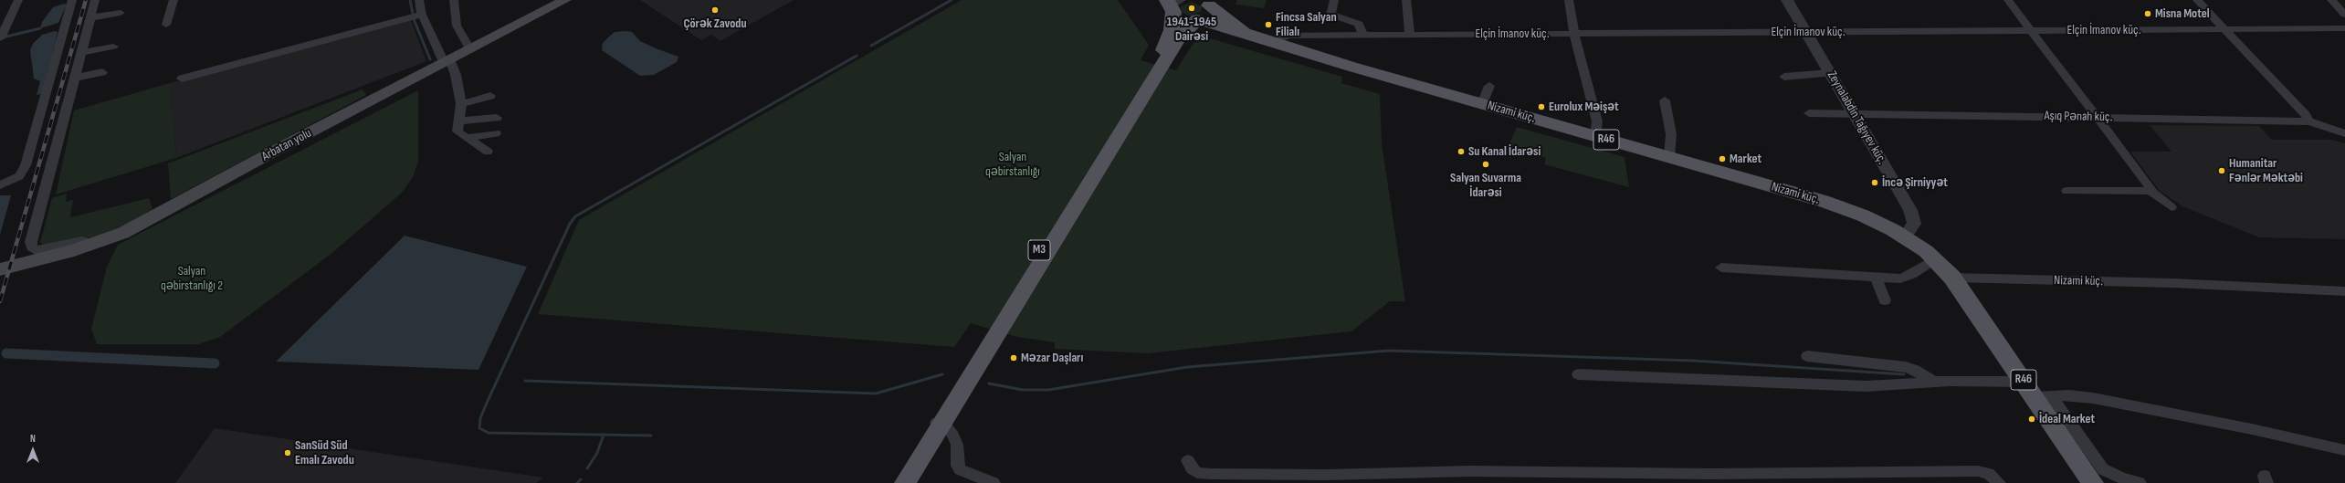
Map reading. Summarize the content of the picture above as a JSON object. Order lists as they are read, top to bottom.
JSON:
{
  "streets": {
    "main road": [
      "Nizami küç.",
      "R46",
      "Arbatan yolu",
      "M3"
    ],
    "street": ["Elçin İmanov küç.", "Aşıq Pənah küç.", "Zeynalabdin Tağıyev küç."]
  },
  "crossings": [
    ["Elçin İmanov küç.", "Nizami küç."],
    ["Elçin İmanov küç.", "Zeynalabdin Tağıyev küç."],
    ["Nizami küç.", "Zeynalabdin Tağıyev küç."],
    ["Nizami küç.", "R46"],
    ["Nizami küç.", "M3"],
    ["Aşıq Pənah küç.", "Zeynalabdin Tağıyev küç."]
  ],
  "parks": ["Salyan qəbirstanlığı", "Salyan qəbirstanlığı 2"],
  "places": [
    "1941-1945 Dairəsi",
    "Çörək Zavodu",
    "Misna Motel",
    "Fincsa Salyan Filialı",
    "Eurolux Məişət",
    "Su Kanal İdarəsi",
    "Market",
    "Salyan Suvarma İdarəsi",
    "Humanitar Fənlər Məktəbi",
    "İncə Şirniyyət",
    "Məzar Daşları",
    "İdeal Market",
    "SanSüd Süd Emalı Zavodu"
  ],
  "north": "top"
}
